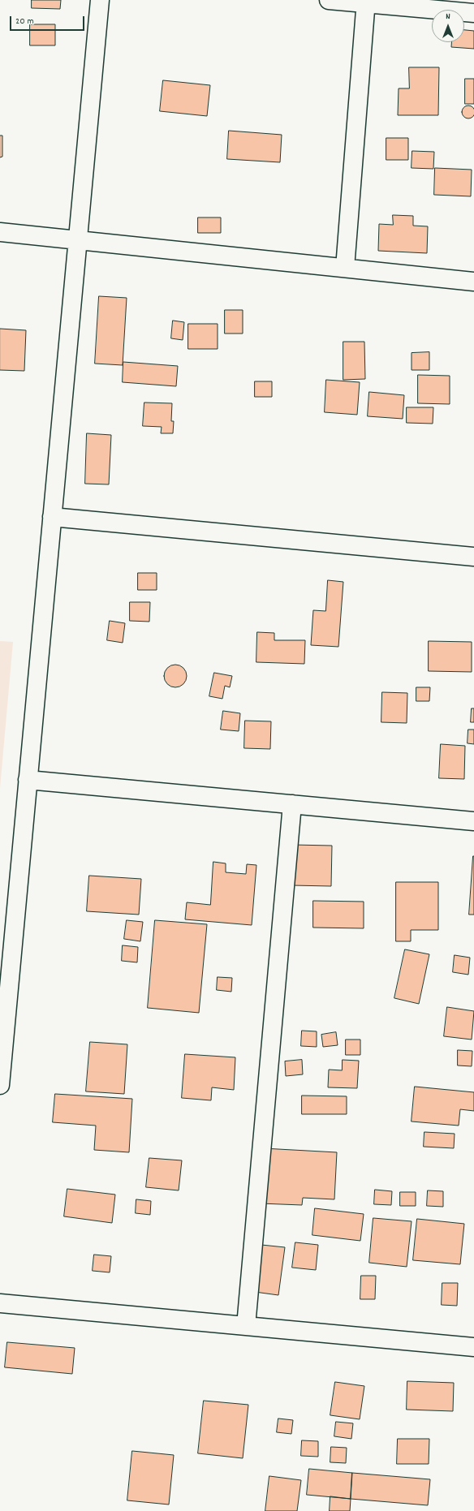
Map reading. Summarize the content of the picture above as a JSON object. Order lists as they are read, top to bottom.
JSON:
{
  "scale_bar": "20 m",
  "north": "top"
}
